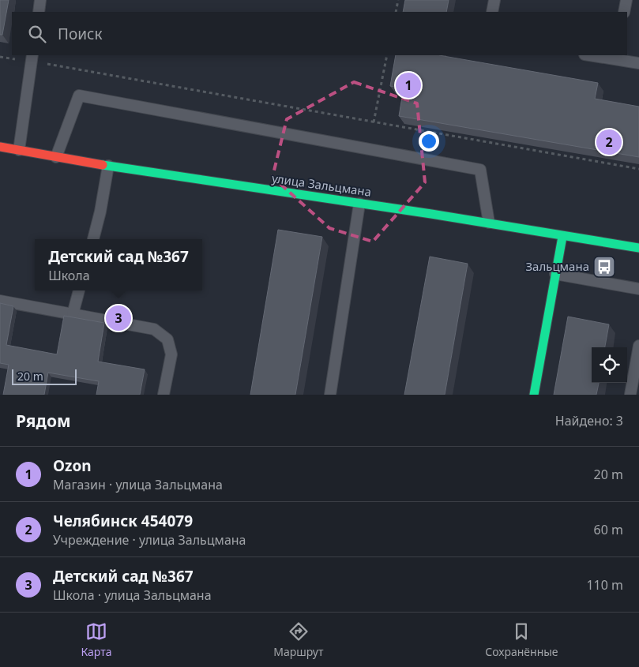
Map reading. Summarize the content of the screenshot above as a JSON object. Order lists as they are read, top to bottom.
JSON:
{
  "streets": {
    "street": ["улица Зальцмана"]
  },
  "places": {
    "bus stop": ["Зальцмана"]
  },
  "scale_bar": "20 m",
  "page": {
    "search": "Поиск",
    "pins": ["1", "2", "3"],
    "popup": ["Детский сад №367", "Школа"],
    "scale": "20 m",
    "heading": ["Рядом", "Найдено: 3"],
    "list": [
      {
        "mark": "1",
        "name": "Ozon",
        "note": "Магазин · улица Зальцмана",
        "value": "20 m"
      },
      {
        "mark": "2",
        "name": "Челябинск 454079",
        "note": "Учреждение · улица Зальцмана",
        "value": "60 m"
      },
      {
        "mark": "3",
        "name": "Детский сад №367",
        "note": "Школа · улица Зальцмана",
        "value": "110 m"
      }
    ],
    "nav": ["Карта", "Маршрут", "Сохранённые"]
  }
}
